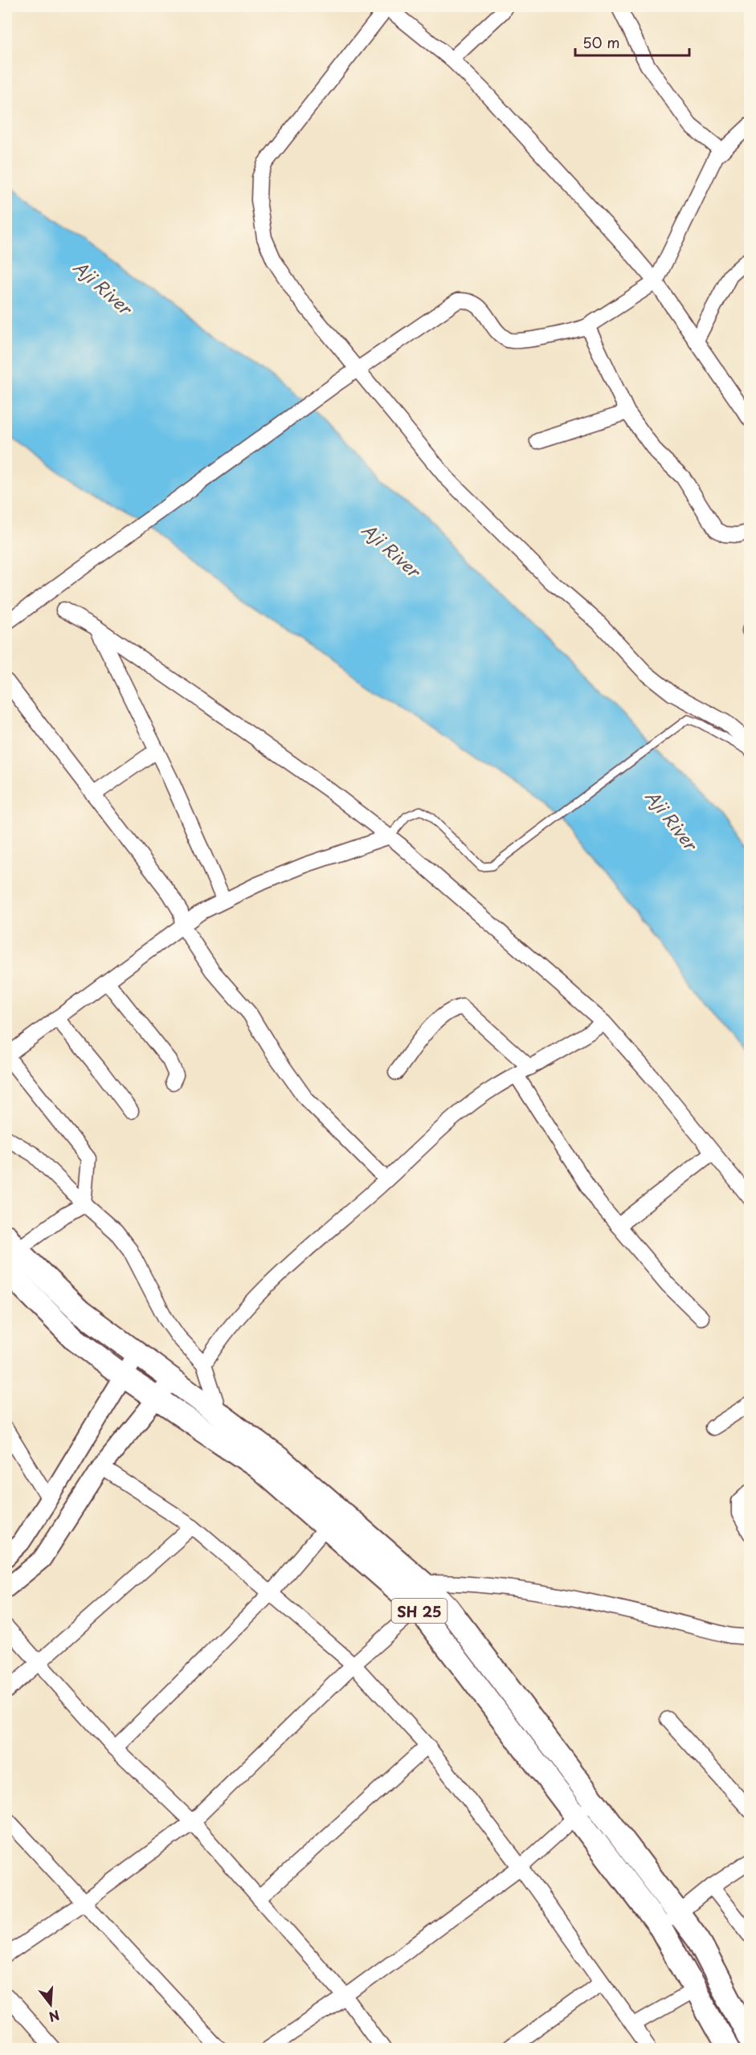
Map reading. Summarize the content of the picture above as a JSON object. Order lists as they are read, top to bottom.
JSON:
{
  "streets": {
    "main road": ["SH 25"]
  },
  "water": ["Aji River"],
  "scale_bar": "50 m",
  "north": "bottom"
}
